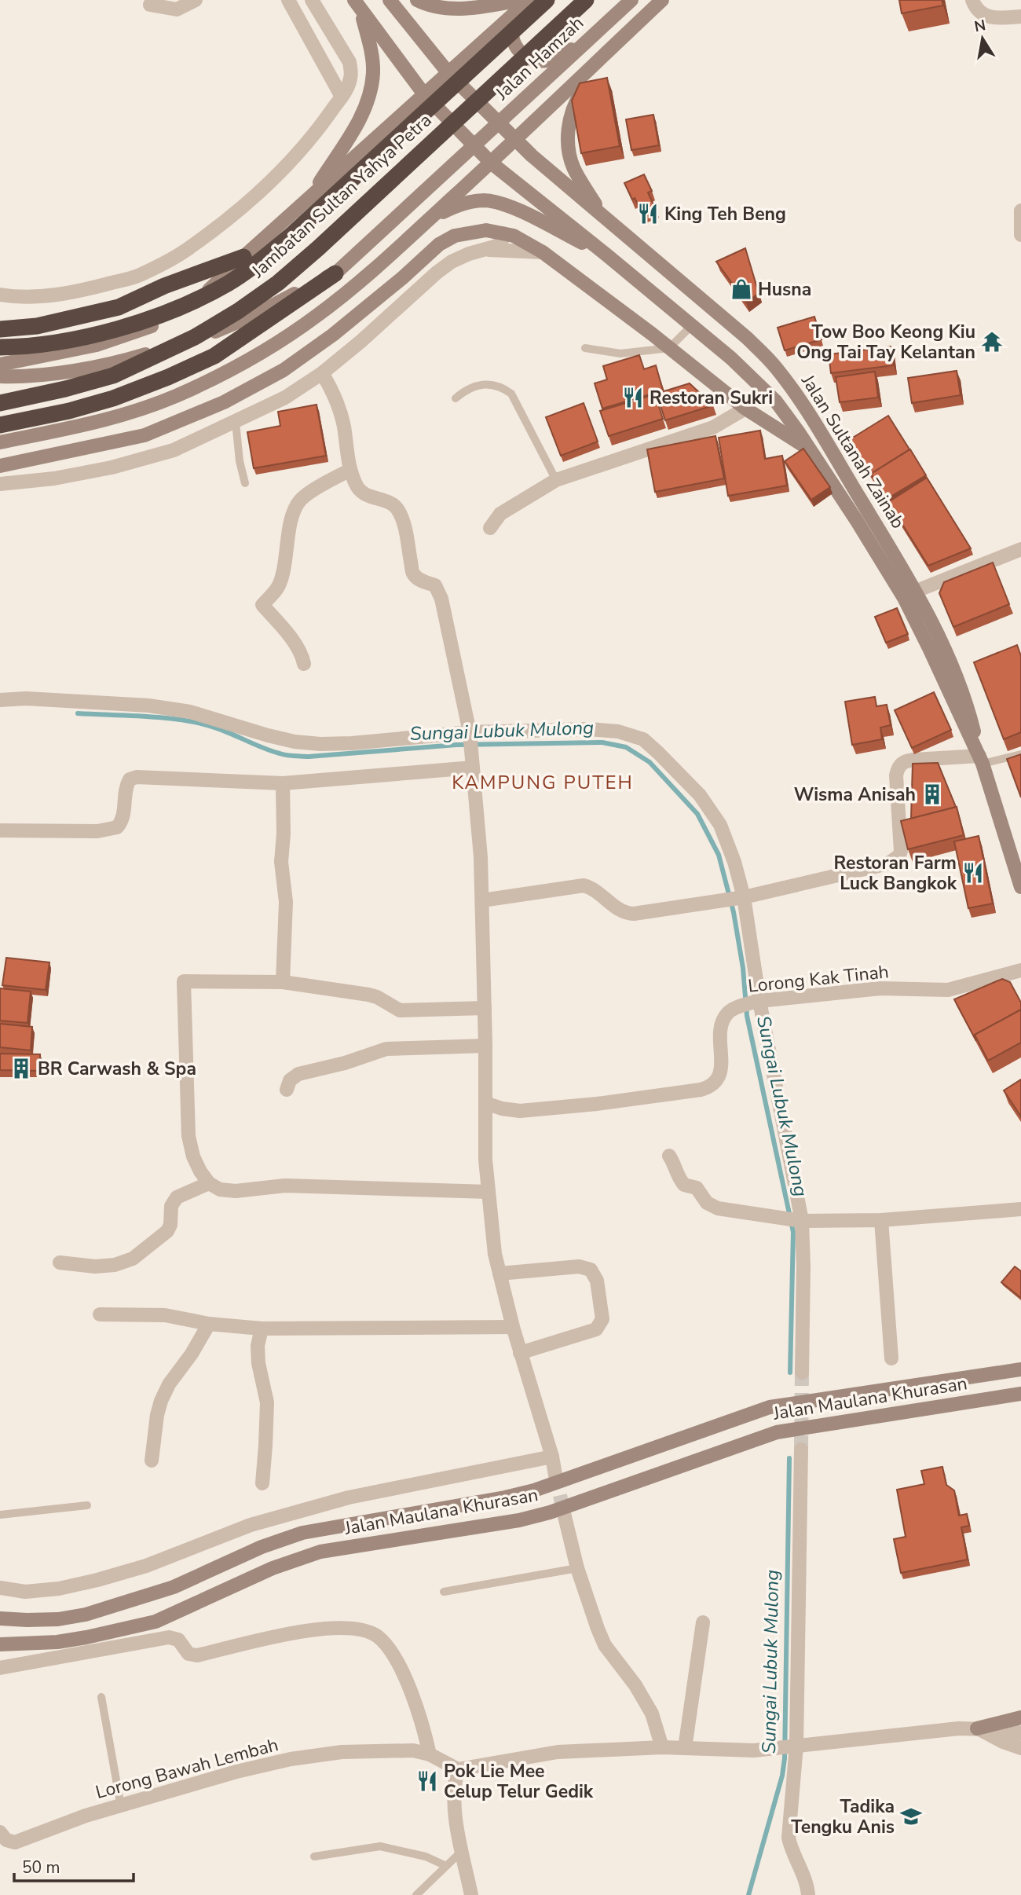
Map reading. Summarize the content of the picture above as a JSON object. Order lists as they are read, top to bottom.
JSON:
{
  "streets": {
    "highway": ["Jambatan Sultan Yahya Petra"],
    "main road": ["Jalan Hamzah", "Jalan Sultanah Zainab", "Jalan Maulana Khurasan"],
    "street": ["Lorong Kak Tinah", "Lorong Bawah Lembah"]
  },
  "crossings": [
    ["Jalan Hamzah", "Jalan Sultanah Zainab"]
  ],
  "districts": ["KAMPUNG PUTEH"],
  "water": ["Sungai Lubuk Mulong"],
  "places": {
    "restaurant": [
      "King Teh Beng",
      "Restoran Sukri",
      "Restoran Farm Luck Bangkok",
      "Pok Lie Mee Celup Telur Gedik"
    ],
    "shop": ["Husna"],
    "temple": ["Tow Boo Keong Kiu Ong Tai Tay Kelantan"],
    "building": ["Wisma Anisah", "BR Carwash & Spa"],
    "school or university": ["Tadika Tengku Anis"]
  },
  "scale_bar": "50 m",
  "north": "top"
}
